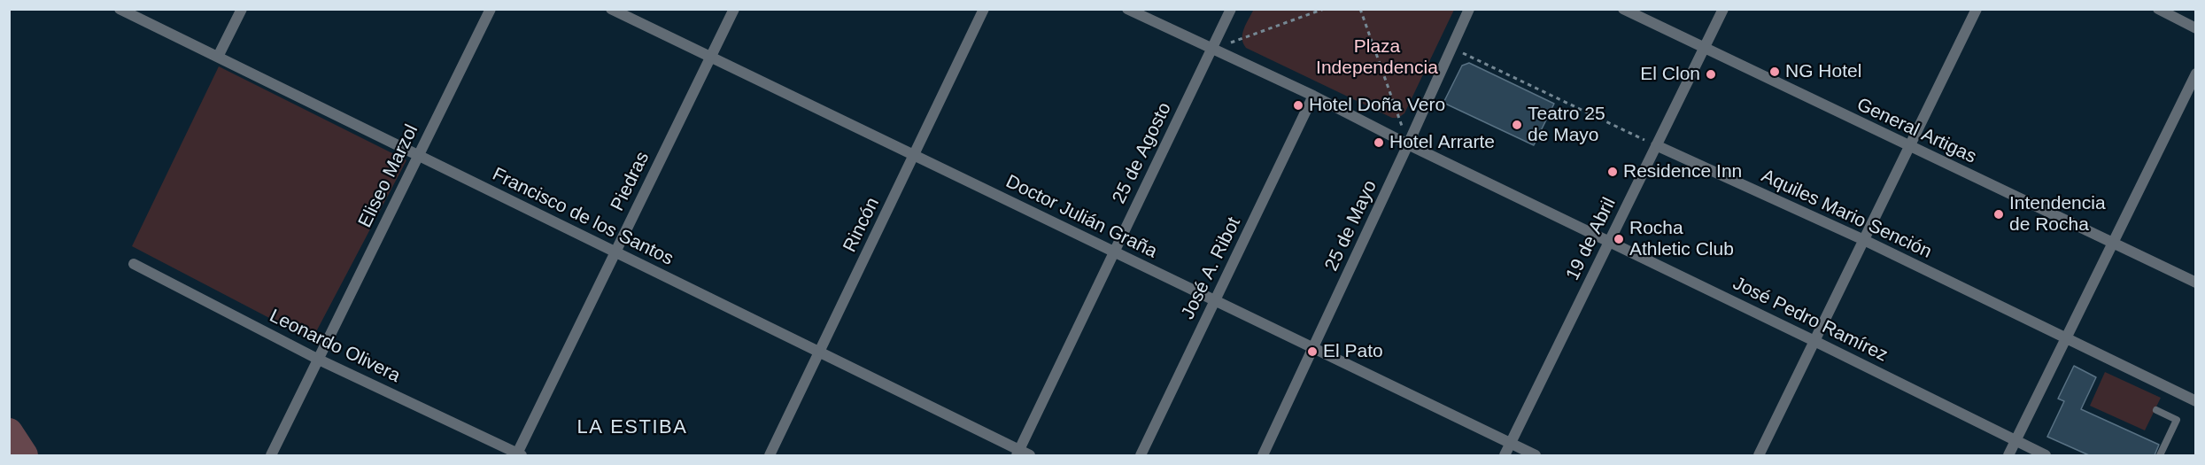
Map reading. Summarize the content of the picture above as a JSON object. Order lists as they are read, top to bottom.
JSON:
{
  "streets": {
    "street": [
      "General Artigas",
      "25 de Agosto",
      "Eliseo Marzol",
      "Piedras",
      "Aquiles Mario Sención",
      "Francisco de los Santos",
      "Doctor Julián Graña",
      "Rincón",
      "25 de Mayo",
      "19 de Abril",
      "José A. Ribot",
      "José Pedro Ramírez",
      "Leonardo Olivera"
    ]
  },
  "crossings": [
    ["General Artigas", "19 de Abril"],
    ["25 de Agosto", "Francisco de los Santos"],
    ["25 de Agosto", "Doctor Julián Graña"],
    ["25 de Agosto", "José Pedro Ramírez"],
    ["Eliseo Marzol", "Francisco de los Santos"],
    ["Eliseo Marzol", "Leonardo Olivera"],
    ["Piedras", "Francisco de los Santos"],
    ["Piedras", "Doctor Julián Graña"],
    ["Piedras", "Leonardo Olivera"],
    ["Aquiles Mario Sención", "19 de Abril"],
    ["Francisco de los Santos", "Rincón"],
    ["Doctor Julián Graña", "Rincón"],
    ["Doctor Julián Graña", "25 de Mayo"],
    ["Doctor Julián Graña", "19 de Abril"],
    ["Doctor Julián Graña", "José A. Ribot"],
    ["25 de Mayo", "José Pedro Ramírez"],
    ["19 de Abril", "José Pedro Ramírez"],
    ["José A. Ribot", "José Pedro Ramírez"]
  ],
  "districts": ["LA ESTIBA"],
  "parks": ["Plaza Independencia"],
  "places": [
    "NG Hotel",
    "El Clon",
    "Hotel Doña Vero",
    "Teatro 25 de Mayo",
    "Hotel Arrarte",
    "Residence Inn",
    "Intendencia de Rocha",
    "Rocha Athletic Club",
    "El Pato"
  ]
}
